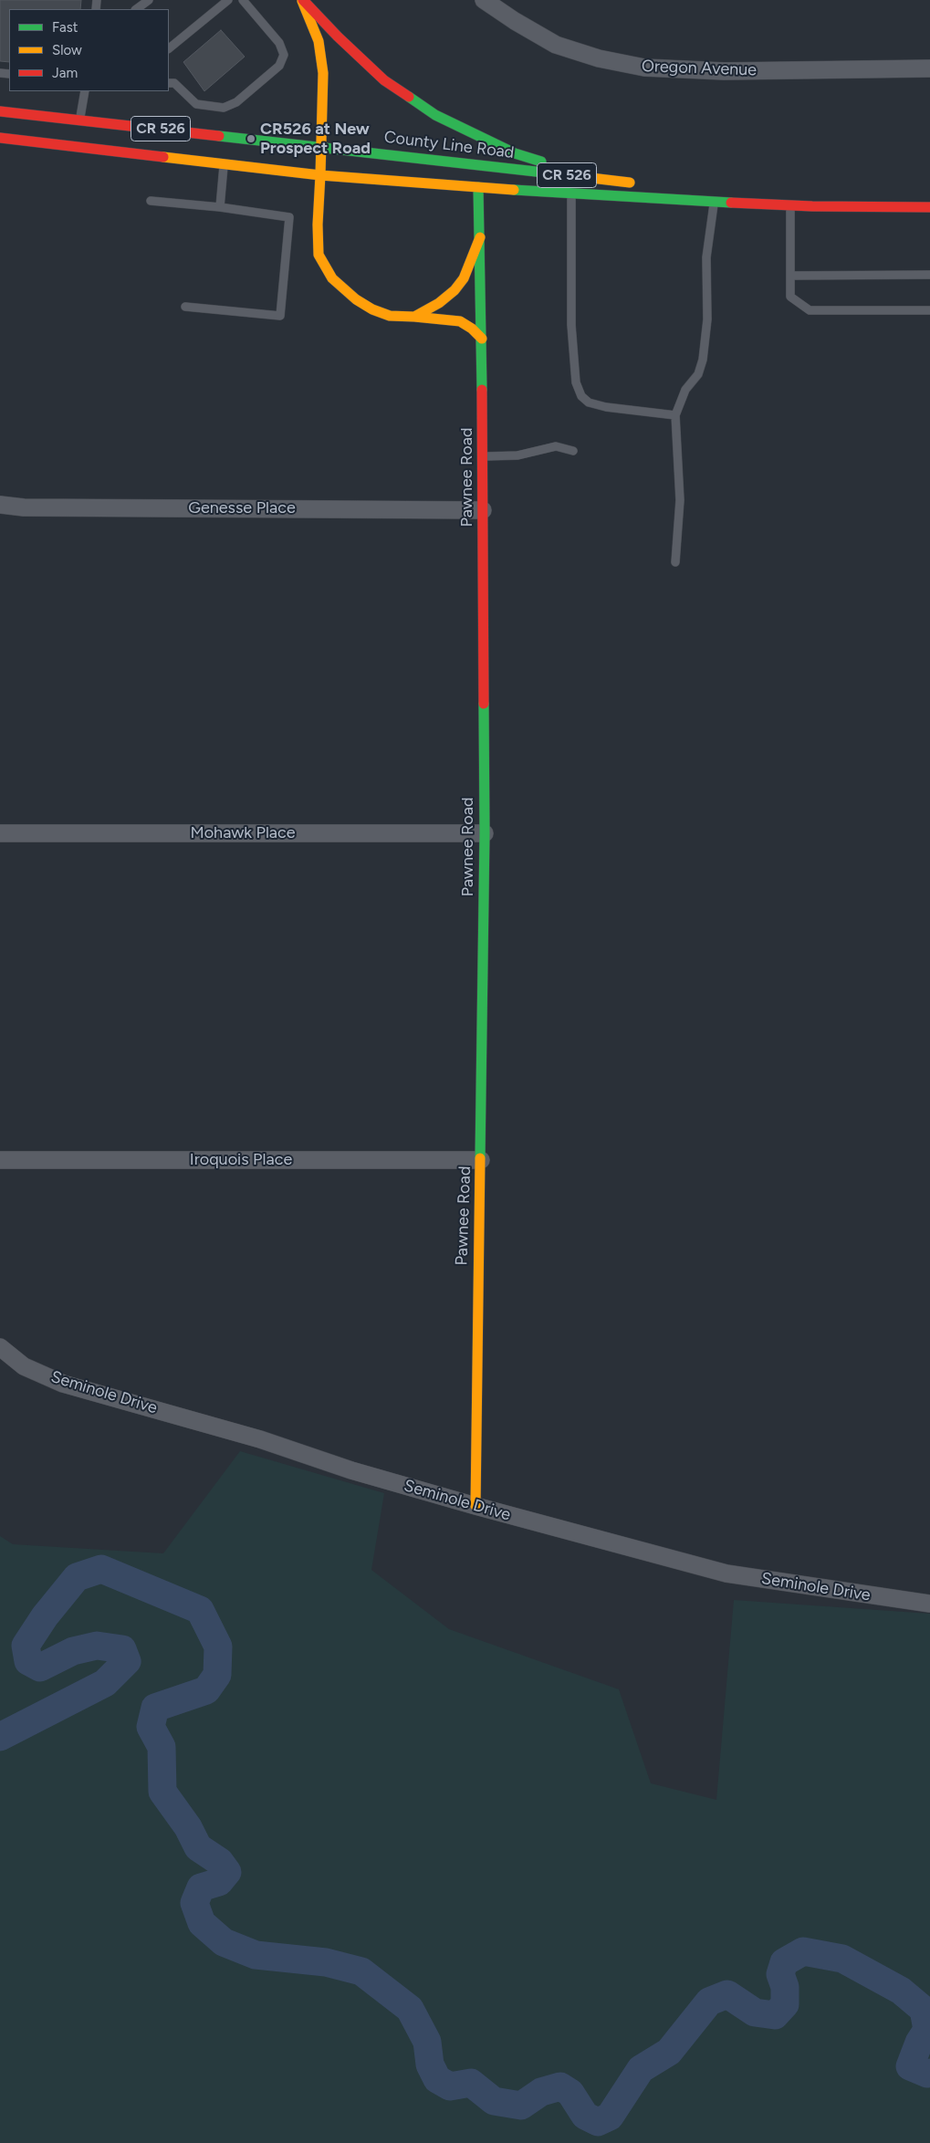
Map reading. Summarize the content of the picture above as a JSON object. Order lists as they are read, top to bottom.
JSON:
{
  "streets": {
    "main road": ["CR 526", "County Line Road", "Pawnee Road"],
    "street": [
      "Oregon Avenue",
      "Genesse Place",
      "Mohawk Place",
      "Iroquois Place",
      "Seminole Drive"
    ]
  },
  "crossings": [
    ["CR 526", "Pawnee Road"],
    ["Pawnee Road", "Genesse Place"],
    ["Pawnee Road", "Mohawk Place"],
    ["Pawnee Road", "Iroquois Place"],
    ["Pawnee Road", "Seminole Drive"]
  ],
  "places": ["CR526 at New Prospect Road"],
  "legend": ["Fast", "Slow", "Jam"]
}
